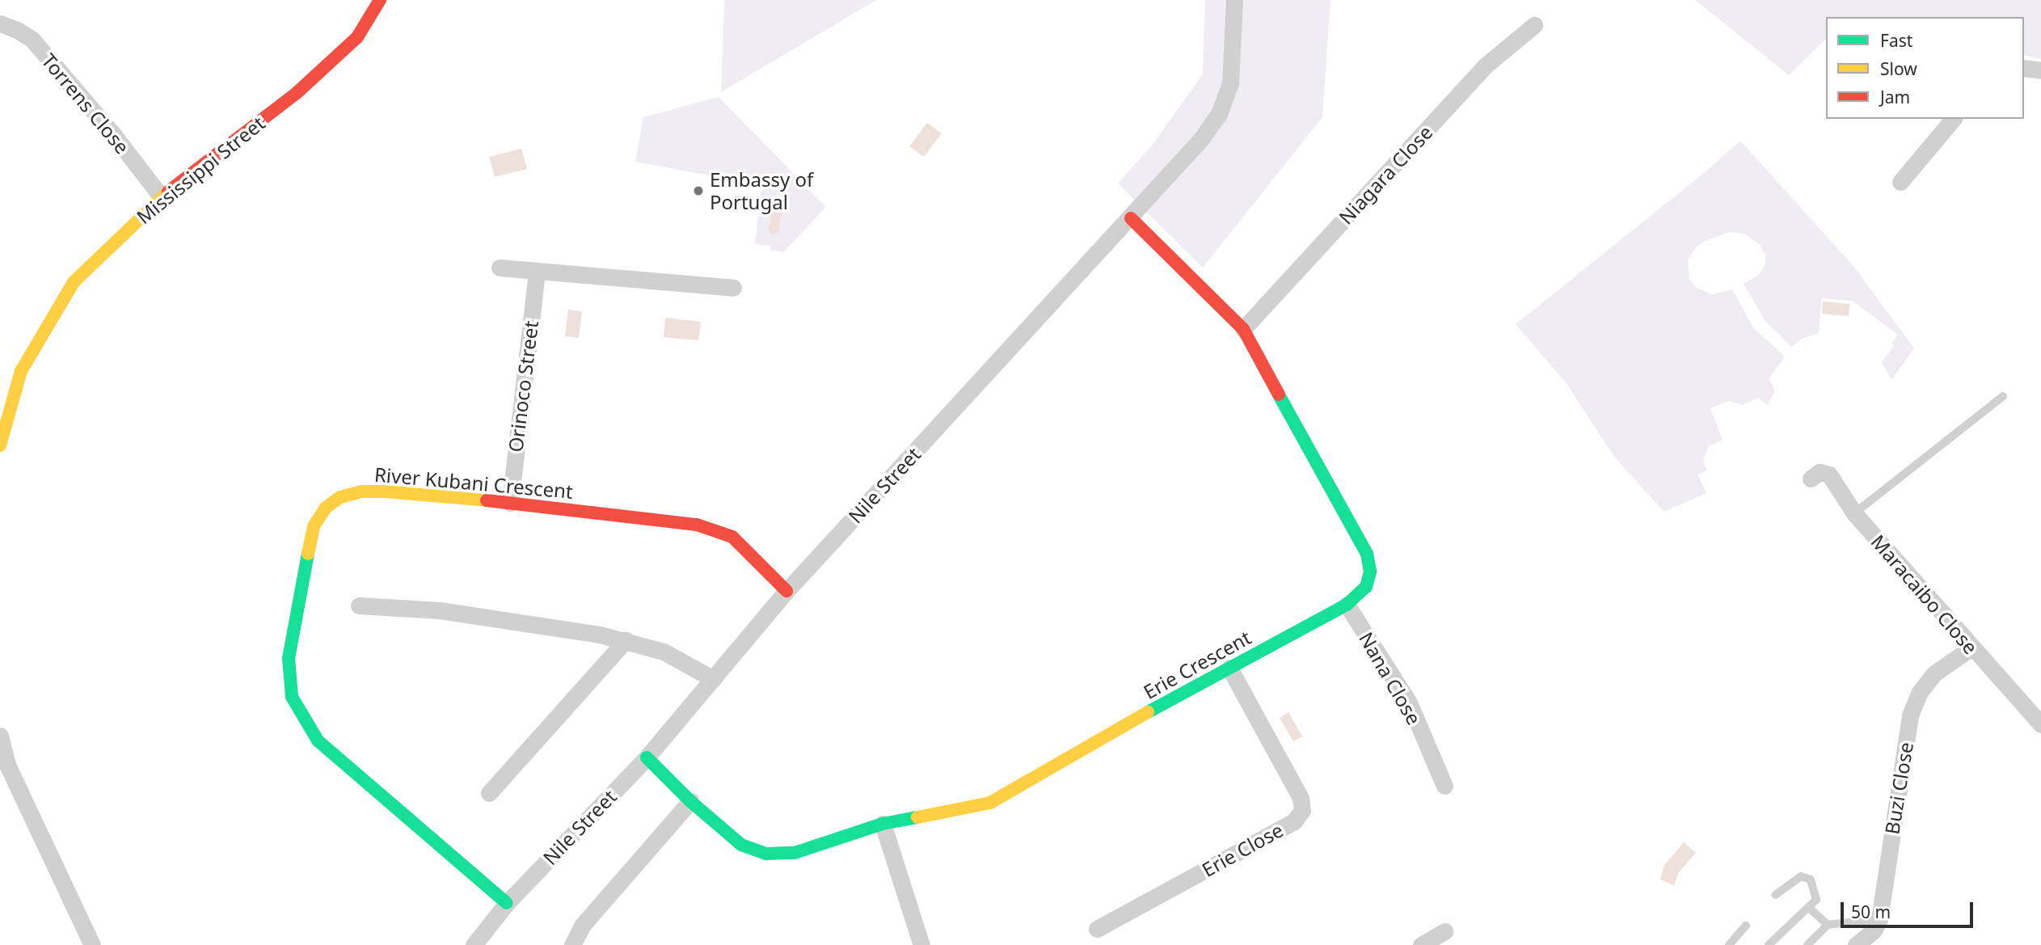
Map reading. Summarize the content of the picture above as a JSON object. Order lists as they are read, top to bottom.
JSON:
{
  "streets": {
    "street": [
      "Torrens Close",
      "Mississippi Street",
      "Niagara Close",
      "Orinoco Street",
      "River Kubani Crescent",
      "Nile Street",
      "Maracaibo Close",
      "Erie Crescent",
      "Nana Close",
      "Buzi Close",
      "Erie Close"
    ]
  },
  "crossings": [
    ["Torrens Close", "Mississippi Street"],
    ["Niagara Close", "Erie Crescent"],
    ["Orinoco Street", "River Kubani Crescent"],
    ["River Kubani Crescent", "Nile Street"],
    ["Nile Street", "Erie Crescent"],
    ["Maracaibo Close", "Buzi Close"],
    ["Erie Crescent", "Nana Close"],
    ["Erie Crescent", "Erie Close"]
  ],
  "places": ["Embassy of Portugal"],
  "legend": ["Fast", "Slow", "Jam"],
  "scale_bar": "50 m"
}
